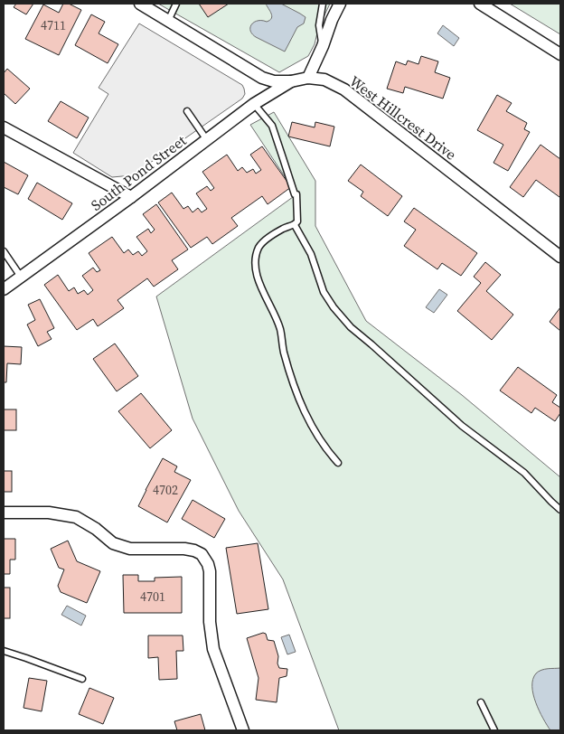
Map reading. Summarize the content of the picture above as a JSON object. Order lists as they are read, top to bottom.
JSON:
{
  "streets": {
    "street": ["West Hillcrest Drive", "South Pond Street"]
  },
  "crossings": [
    ["West Hillcrest Drive", "South Pond Street"]
  ],
  "house_numbers": ["4711", "4702", "4701"]
}
